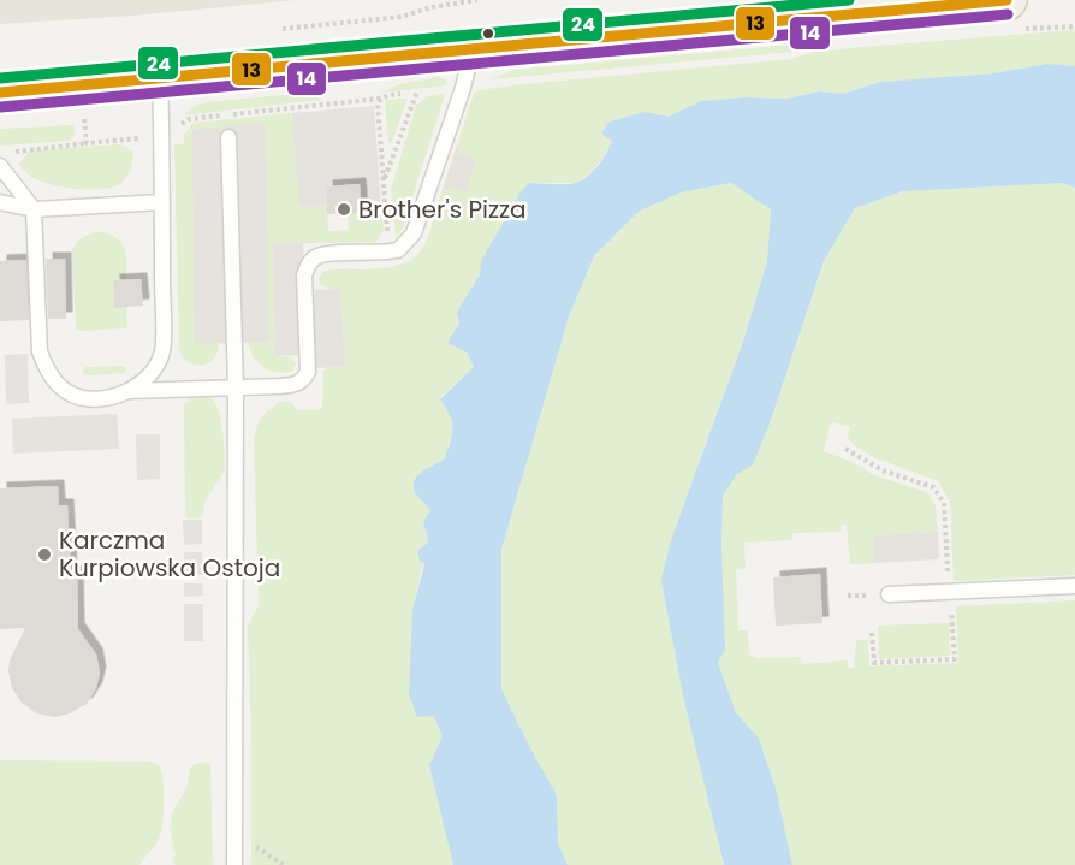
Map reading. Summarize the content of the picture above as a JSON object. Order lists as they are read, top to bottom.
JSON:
{
  "places": ["Brother's Pizza", "Karczma Kurpiowska Ostoja"],
  "lines": ["transit line 13", "transit line 24", "transit line 14"]
}
